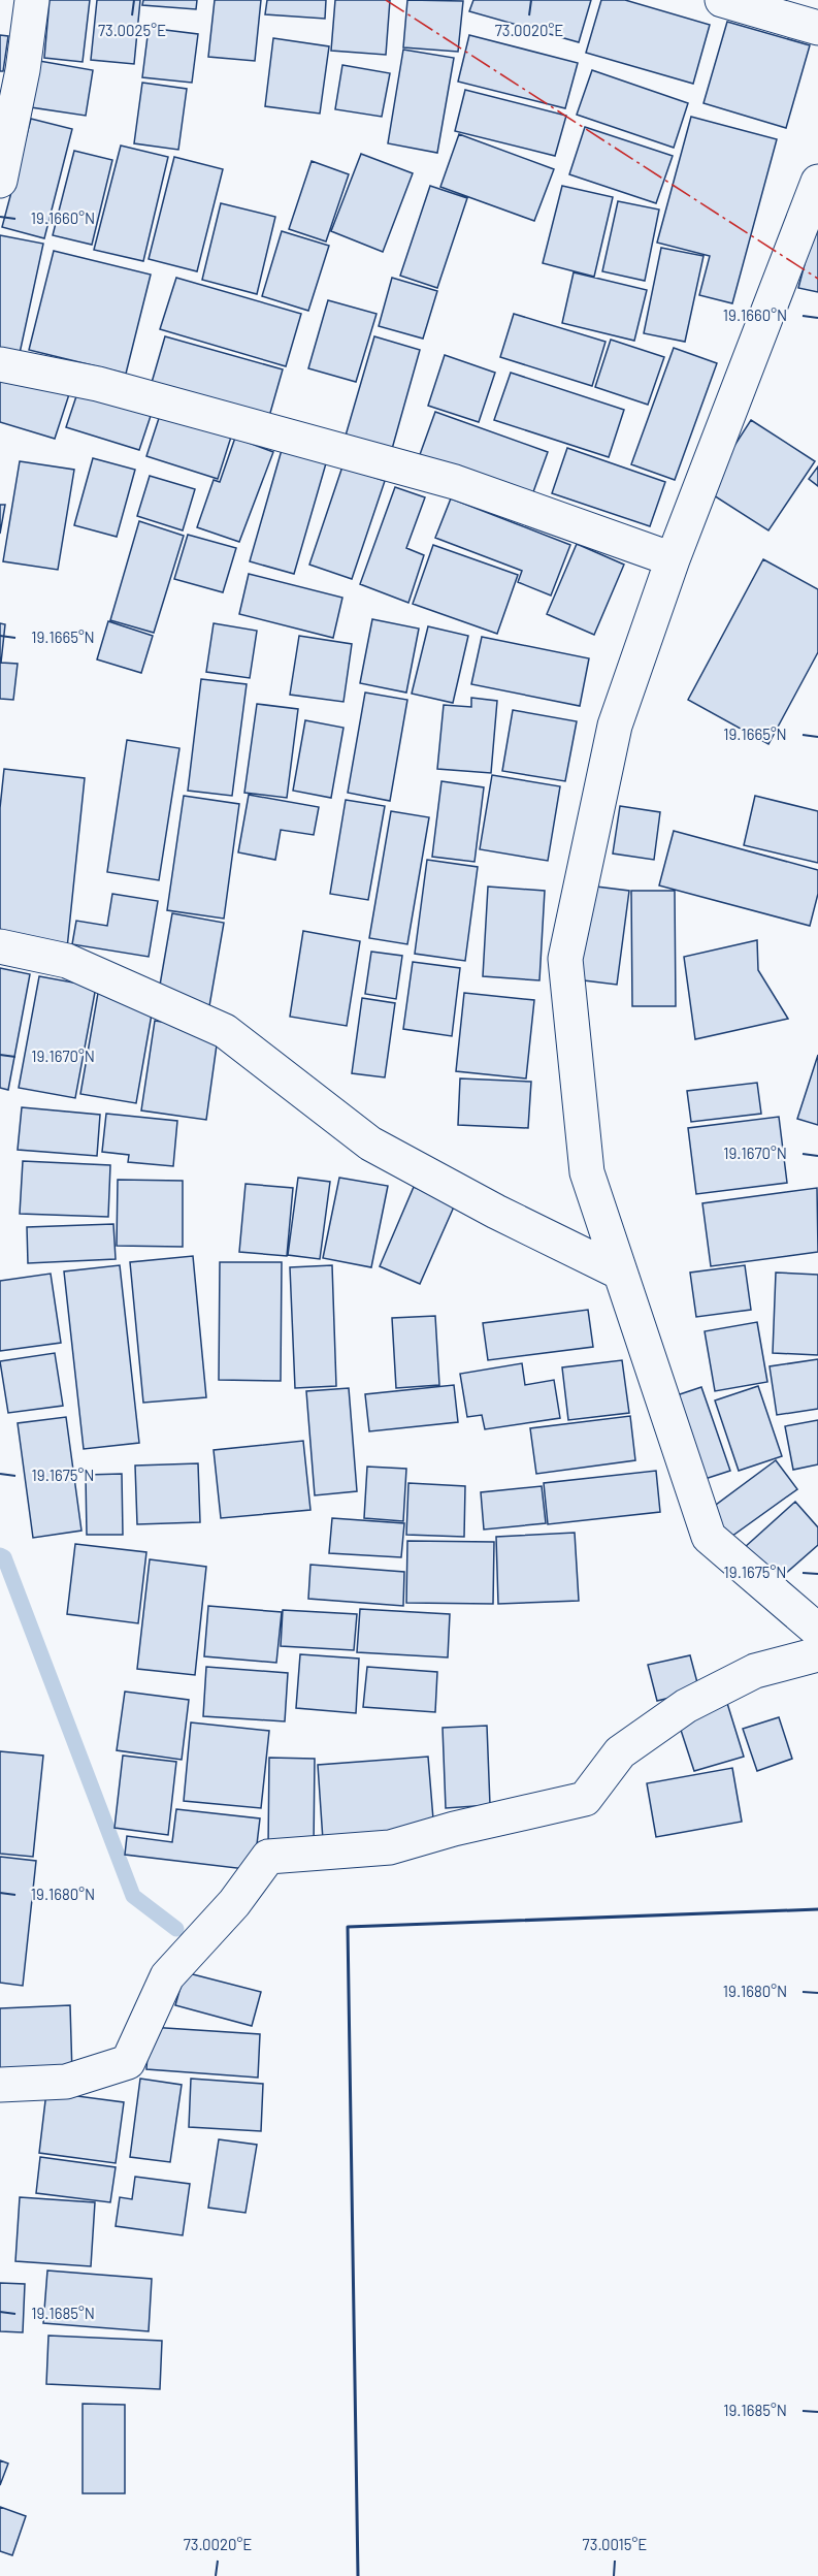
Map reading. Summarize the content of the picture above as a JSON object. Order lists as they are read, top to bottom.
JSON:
{
  "coordinates": [
    "73.0025°E",
    "73.0020°E",
    "19.1660°N",
    "19.1665°N",
    "19.1670°N",
    "19.1675°N",
    "19.1680°N",
    "19.1685°N",
    "73.0015°E"
  ]
}
